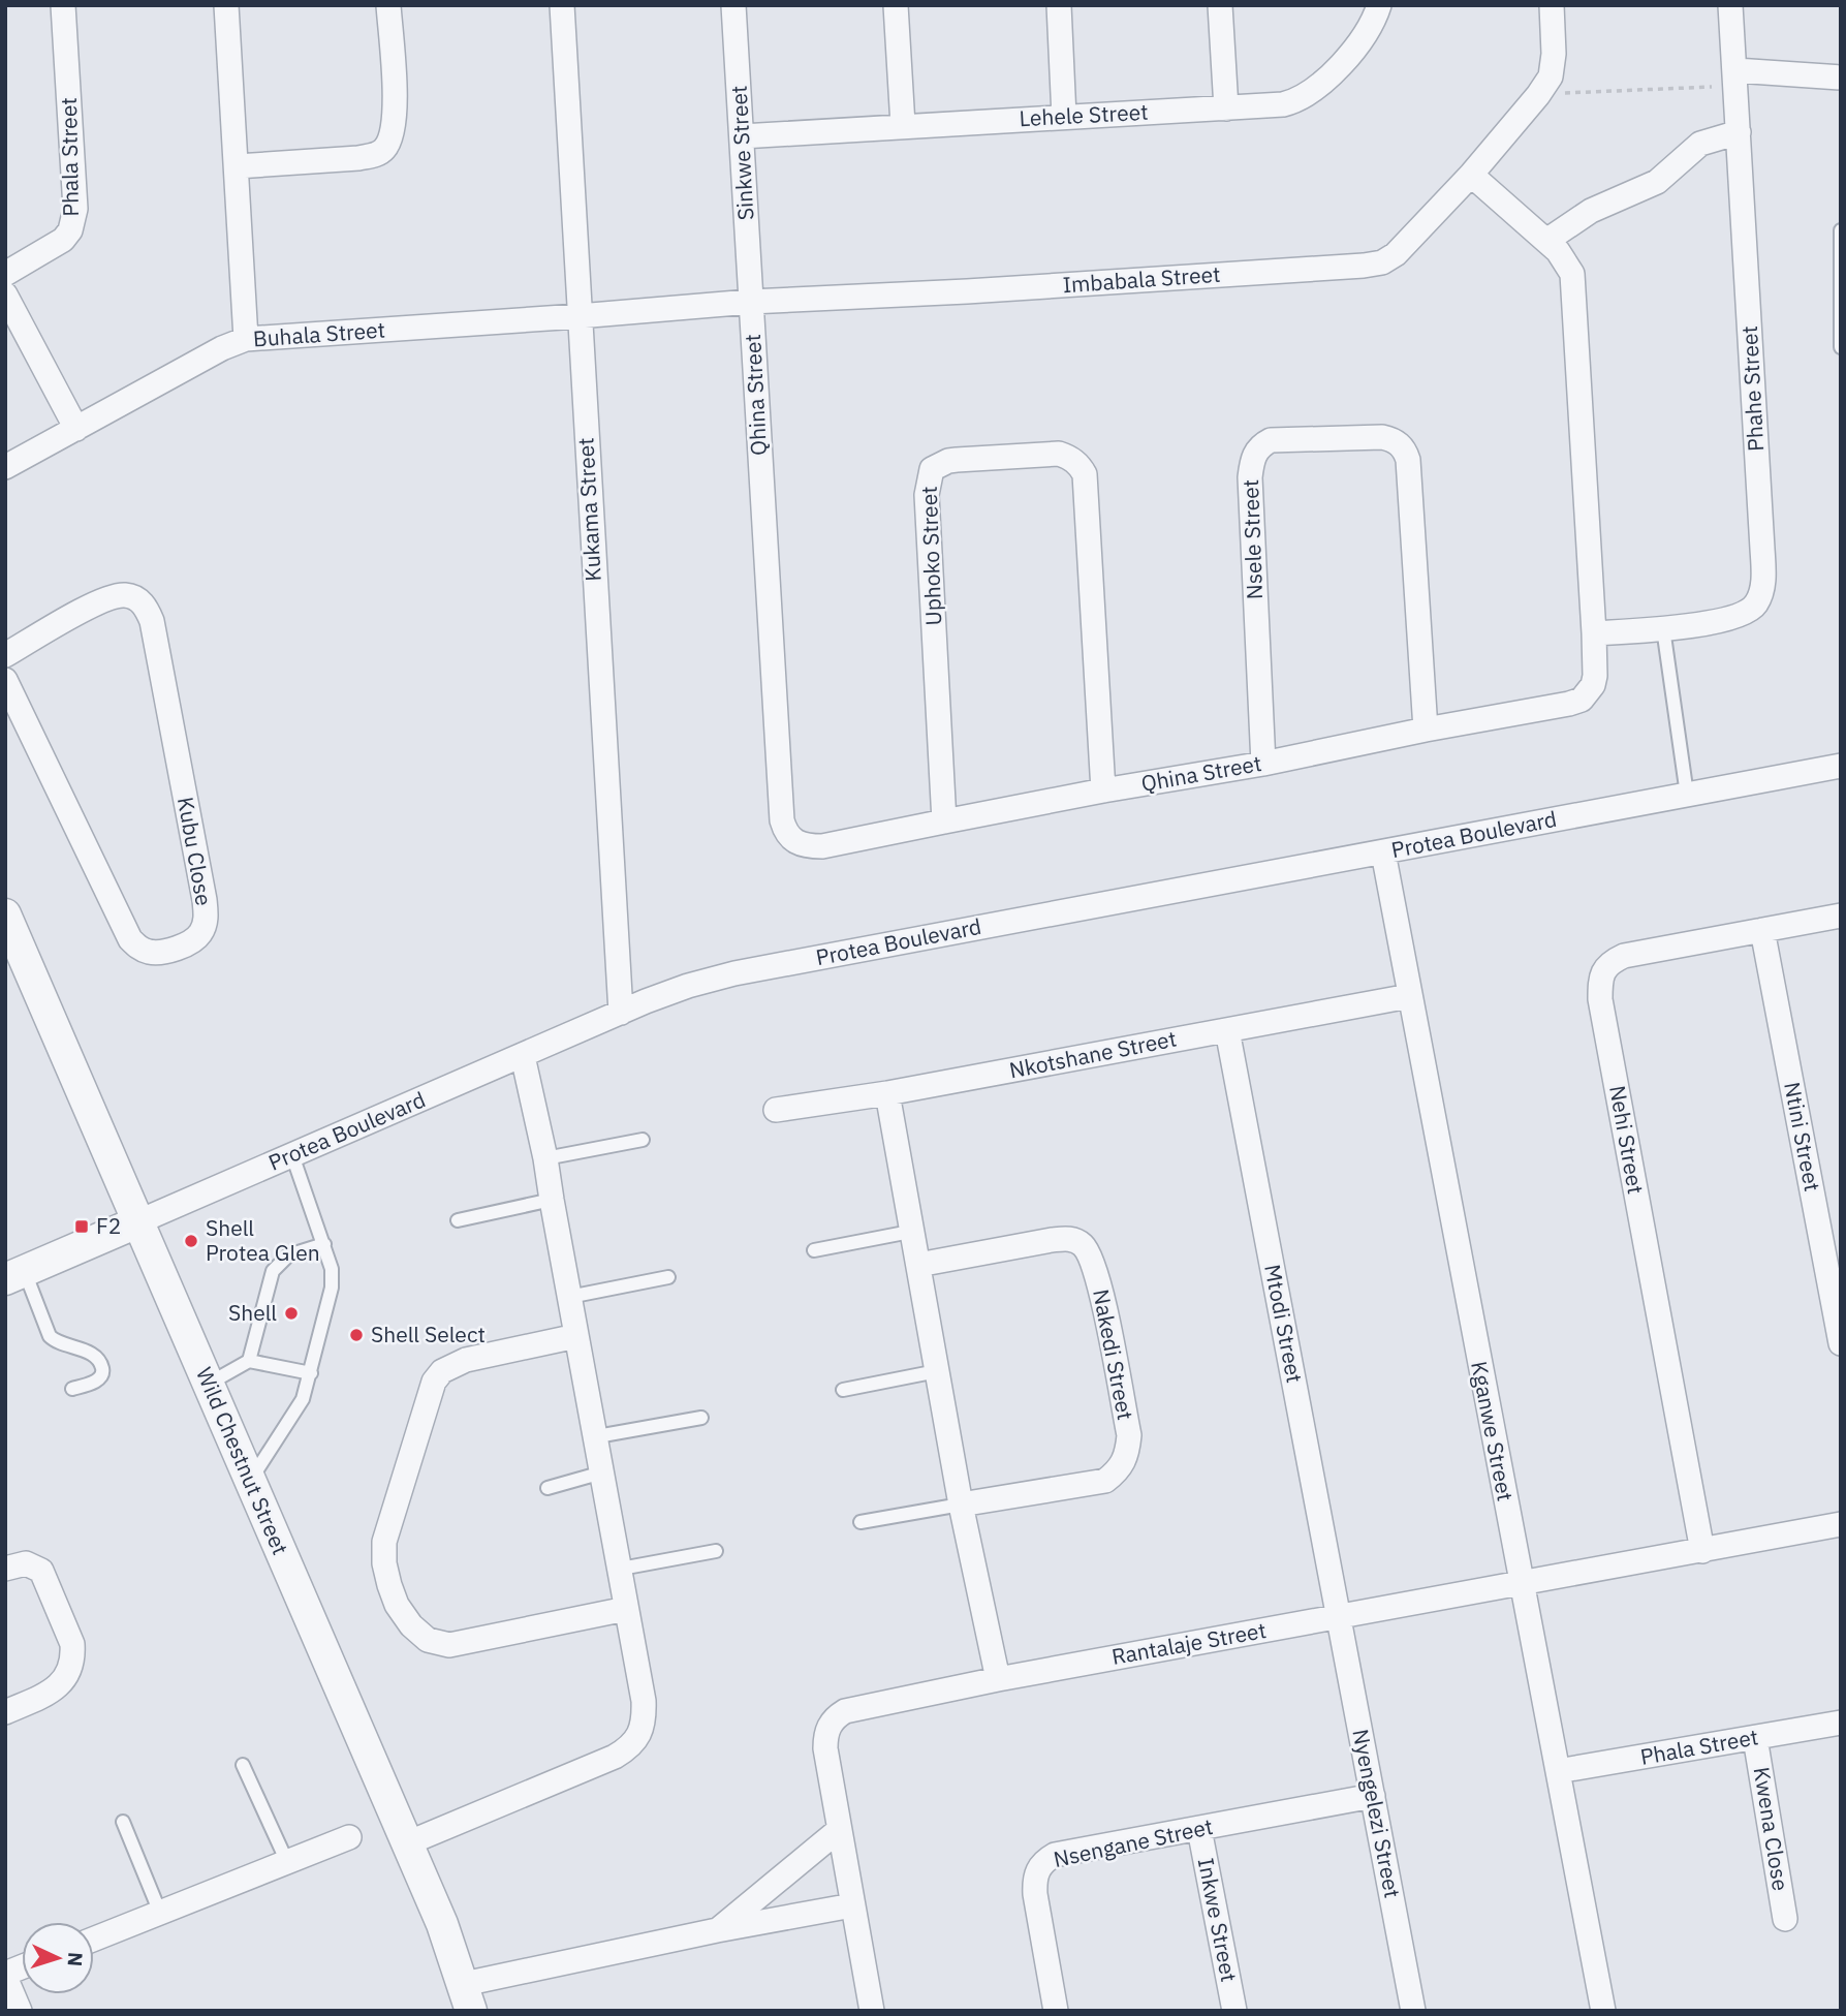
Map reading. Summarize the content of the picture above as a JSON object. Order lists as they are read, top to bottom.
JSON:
{
  "streets": {
    "street": [
      "Lehele Street",
      "Sinkwe Street",
      "Phala Street",
      "Imbabala Street",
      "Buhala Street",
      "Phahe Street",
      "Qhina Street",
      "Kukama Street",
      "Nsele Street",
      "Uphoko Street",
      "Protea Boulevard",
      "Kubu Close",
      "Nkotshane Street",
      "Ntini Street",
      "Nehi Street",
      "Mtodi Street",
      "Nakedi Street",
      "Kganwe Street",
      "Wild Chestnut Street",
      "Rantalaje Street",
      "Nyengelezi Street",
      "Kwena Close",
      "Nsengane Street",
      "Inkwe Street"
    ]
  },
  "crossings": [
    ["Lehele Street", "Sinkwe Street"],
    ["Sinkwe Street", "Imbabala Street"],
    ["Sinkwe Street", "Qhina Street"],
    ["Phala Street", "Kganwe Street"],
    ["Phala Street", "Kwena Close"],
    ["Imbabala Street", "Buhala Street"],
    ["Imbabala Street", "Qhina Street"],
    ["Imbabala Street", "Kukama Street"],
    ["Buhala Street", "Kukama Street"],
    ["Phahe Street", "Qhina Street"],
    ["Qhina Street", "Nsele Street"],
    ["Qhina Street", "Uphoko Street"],
    ["Kukama Street", "Protea Boulevard"],
    ["Protea Boulevard", "Kganwe Street"],
    ["Protea Boulevard", "Wild Chestnut Street"],
    ["Nkotshane Street", "Mtodi Street"],
    ["Nkotshane Street", "Kganwe Street"],
    ["Ntini Street", "Nehi Street"],
    ["Nehi Street", "Rantalaje Street"],
    ["Mtodi Street", "Rantalaje Street"],
    ["Mtodi Street", "Nyengelezi Street"],
    ["Kganwe Street", "Rantalaje Street"],
    ["Rantalaje Street", "Nyengelezi Street"],
    ["Nyengelezi Street", "Nsengane Street"],
    ["Nsengane Street", "Inkwe Street"]
  ],
  "places": {
    "transit": ["F2"],
    "other": ["Shell Protea Glen", "Shell", "Shell Select"]
  },
  "north": "right"
}
